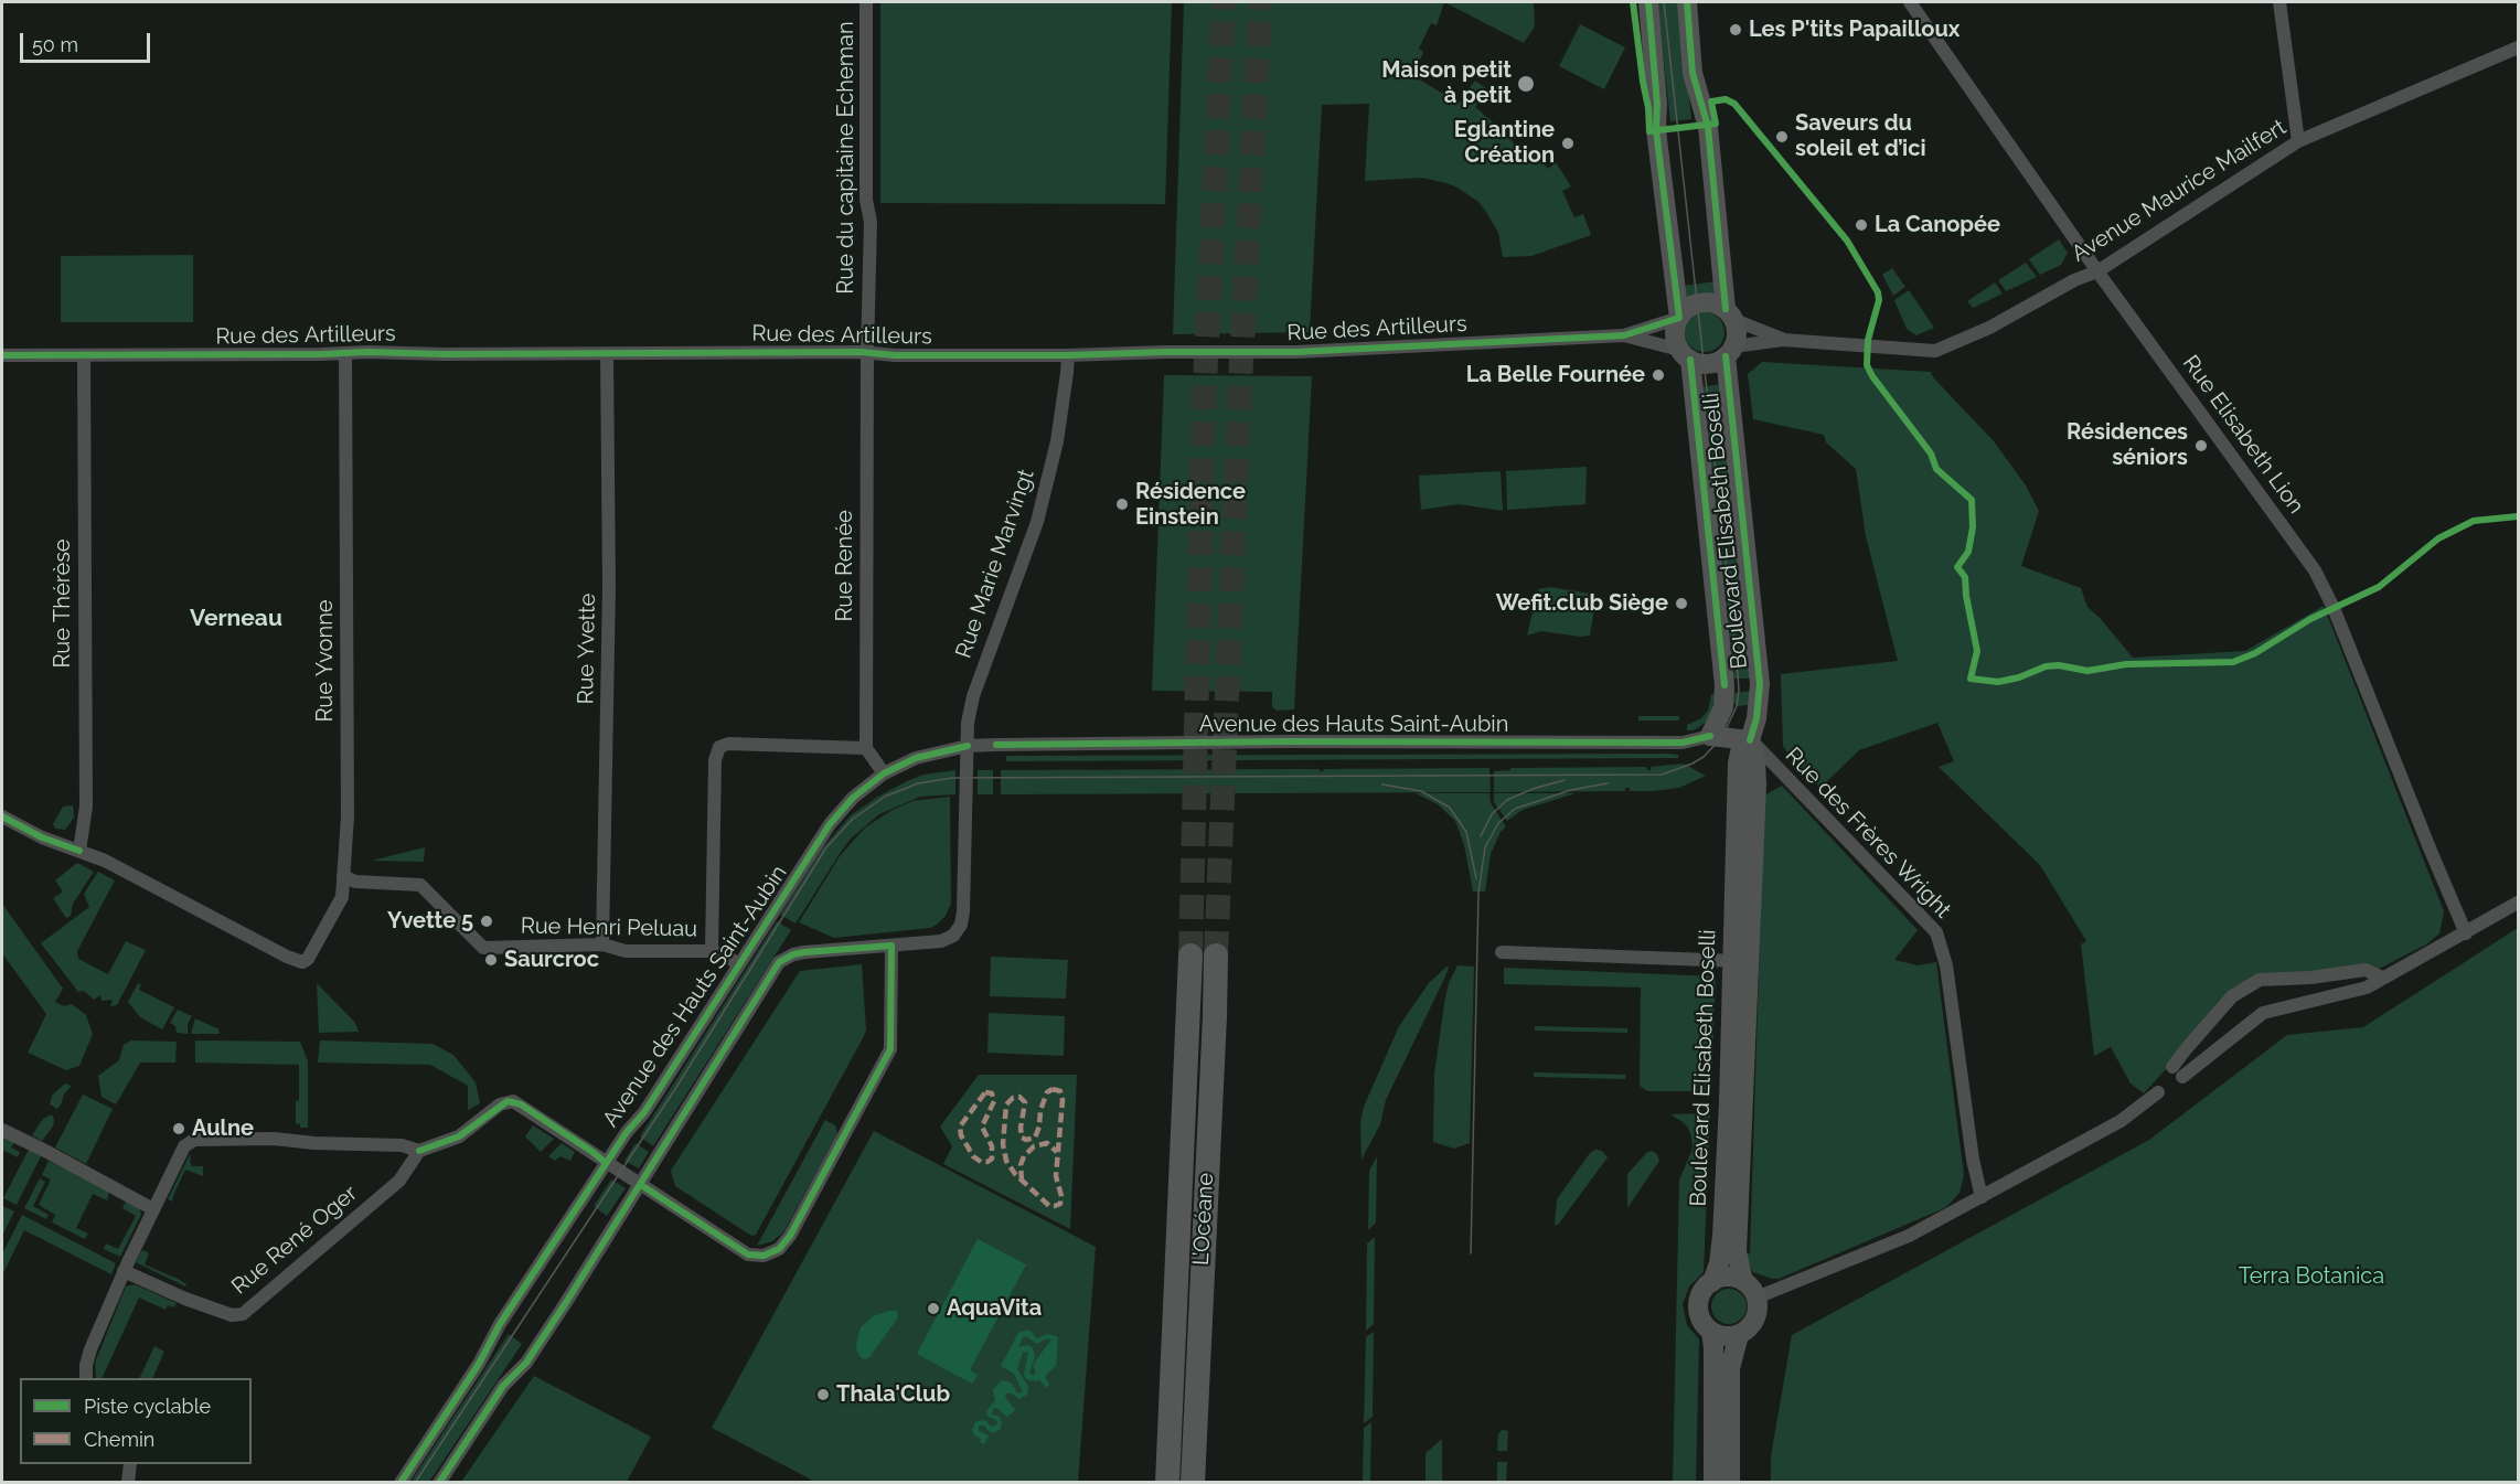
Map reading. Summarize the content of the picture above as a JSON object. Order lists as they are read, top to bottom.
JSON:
{
  "streets": {
    "highway": ["L’Océane"],
    "street": [
      "Rue du capitaine Echeman",
      "Avenue Maurice Mailfert",
      "Rue des Artilleurs",
      "Rue Elisabeth Lion",
      "Boulevard Elisabeth Boselli",
      "Rue Marie Marvingt",
      "Rue Renée",
      "Rue Thérèse",
      "Rue Yvette",
      "Rue Yvonne",
      "Avenue des Hauts Saint-Aubin",
      "Rue des Frères Wright",
      "Rue Henri Peluau",
      "Rue René Oger"
    ]
  },
  "crossings": [
    ["Rue du capitaine Echeman", "Rue des Artilleurs"],
    ["Rue du capitaine Echeman", "Rue Renée"],
    ["Avenue Maurice Mailfert", "Rue des Artilleurs"],
    ["Avenue Maurice Mailfert", "Rue Elisabeth Lion"],
    ["Avenue Maurice Mailfert", "Boulevard Elisabeth Boselli"],
    ["Rue des Artilleurs", "Boulevard Elisabeth Boselli"],
    ["Rue des Artilleurs", "Rue Marie Marvingt"],
    ["Rue des Artilleurs", "Rue Renée"],
    ["Rue des Artilleurs", "Rue Thérèse"],
    ["Rue des Artilleurs", "Rue Yvette"],
    ["Rue des Artilleurs", "Rue Yvonne"],
    ["Boulevard Elisabeth Boselli", "Avenue des Hauts Saint-Aubin"],
    ["Boulevard Elisabeth Boselli", "Rue des Frères Wright"],
    ["Rue Marie Marvingt", "Avenue des Hauts Saint-Aubin"],
    ["Rue Thérèse", "Rue Yvonne"],
    ["Rue Yvette", "Rue Henri Peluau"],
    ["Rue Yvonne", "Rue Henri Peluau"],
    ["Avenue des Hauts Saint-Aubin", "Rue Henri Peluau"]
  ],
  "districts": ["Verneau"],
  "parks": ["Terra Botanica"],
  "places": [
    "Les P'tits Papailloux",
    "Maison petit à petit",
    "Saveurs du soleil et d’ici",
    "Eglantine Création",
    "La Canopée",
    "La Belle Fournée",
    "Résidences séniors",
    "Résidence Einstein",
    "Wefit.club Siège",
    "Yvette 5",
    "Saurcroc",
    "Aulne",
    "AquaVita",
    "Thala'Club"
  ],
  "legend": ["Piste cyclable", "Chemin"],
  "scale_bar": "50 m"
}
